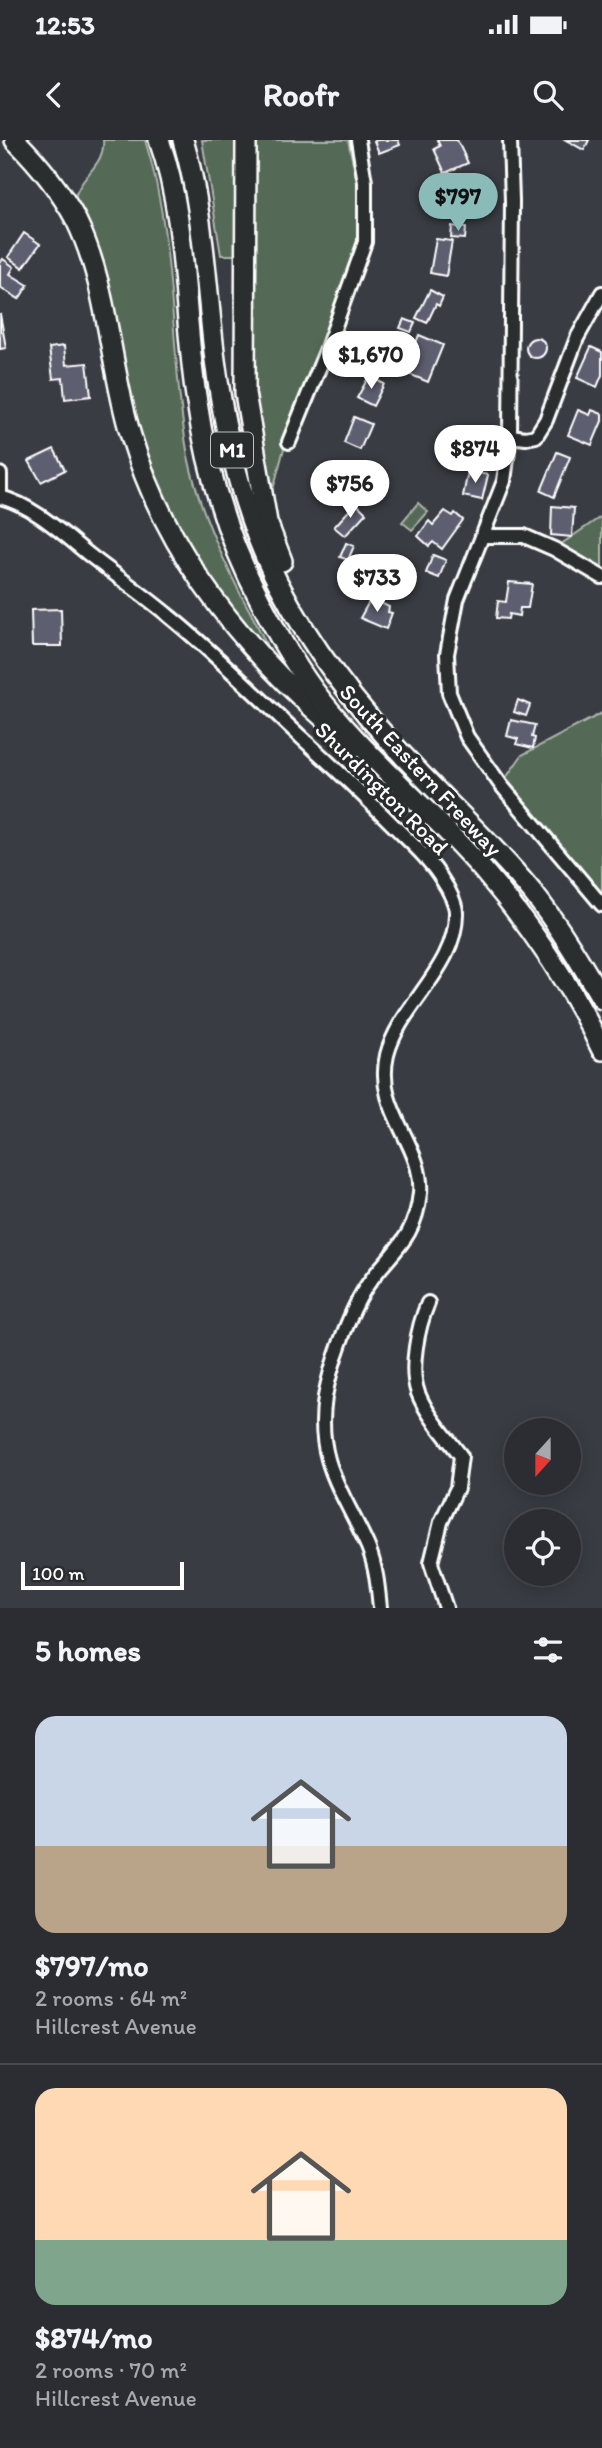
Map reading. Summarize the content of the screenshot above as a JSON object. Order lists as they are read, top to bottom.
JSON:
{
  "streets": {
    "highway": ["M1", "South Eastern Freeway"],
    "street": ["Shurdington Road"]
  },
  "crossings": [
    ["M1", "South Eastern Freeway"]
  ],
  "scale_bar": "100 m",
  "north": "bottom",
  "page": {
    "status": "12:53",
    "header": "Roofr",
    "price": [
      "$797",
      "$1,670",
      "$874",
      "$756",
      "$733"
    ],
    "scale": "100 m",
    "heading": "5 homes",
    "list": [
      {
        "name": "$797/mo",
        "note": "2 rooms · 64 m² · Hillcrest Avenue"
      },
      {
        "name": "$874/mo",
        "note": "2 rooms · 70 m² · Hillcrest Avenue"
      }
    ]
  }
}
